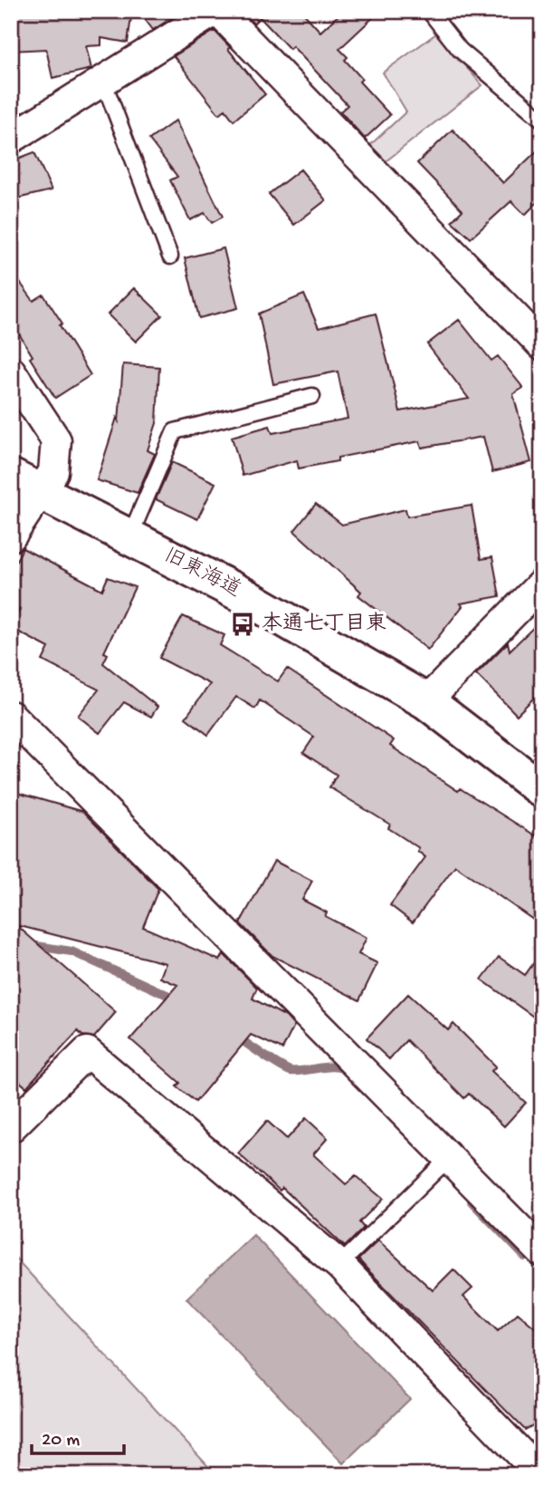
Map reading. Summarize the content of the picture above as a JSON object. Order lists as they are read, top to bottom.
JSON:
{
  "streets": {
    "street": ["旧東海道"]
  },
  "places": {
    "bus stop": ["本通七丁目東"]
  },
  "scale_bar": "20 m"
}
